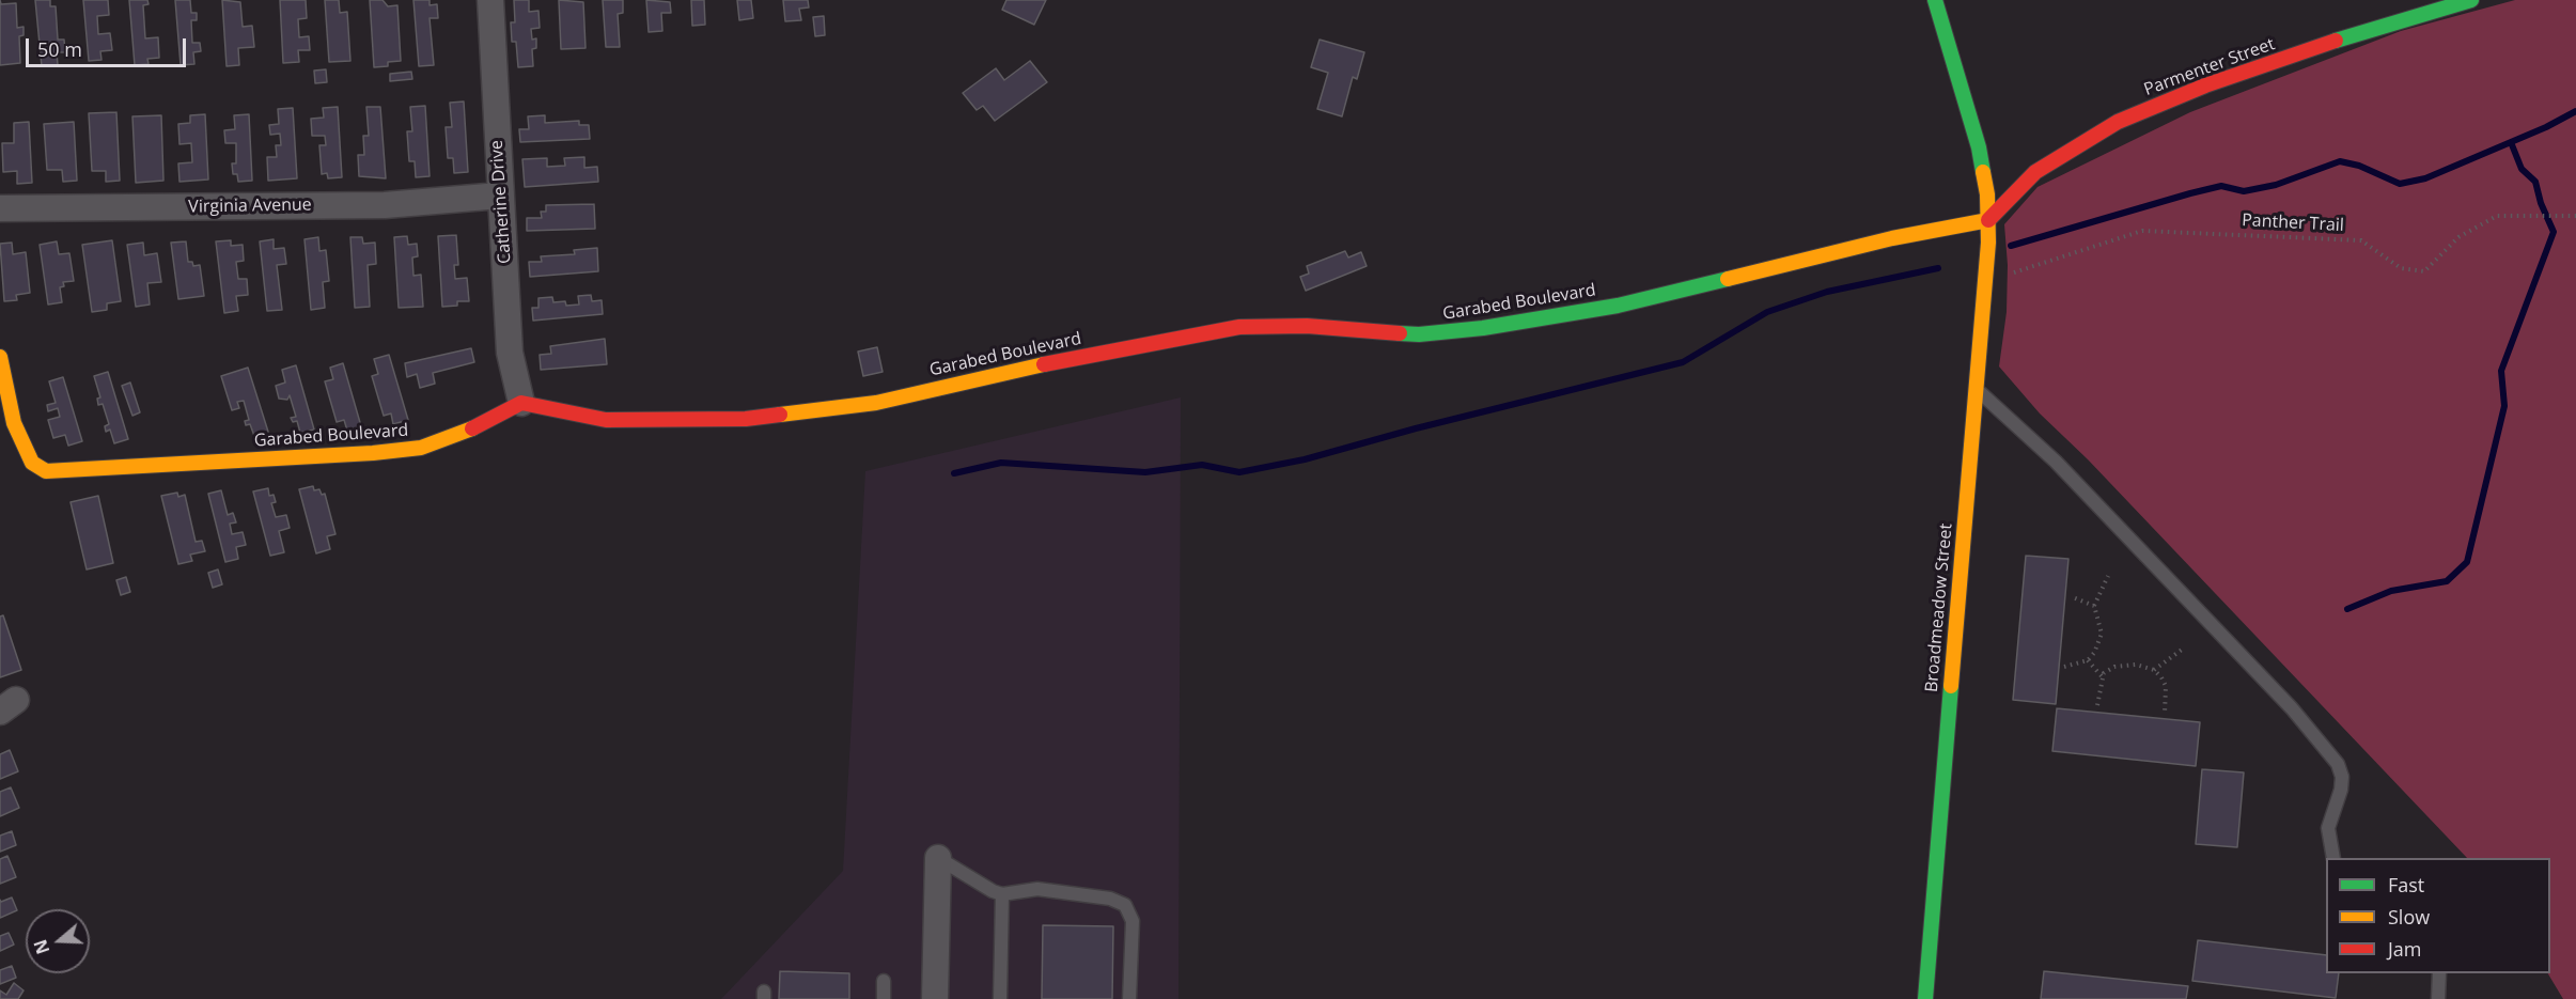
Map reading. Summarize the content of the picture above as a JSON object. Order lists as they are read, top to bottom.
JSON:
{
  "streets": {
    "street": [
      "Parmenter Street",
      "Catherine Drive",
      "Virginia Avenue",
      "Garabed Boulevard",
      "Broadmeadow Street"
    ],
    "path": ["Panther Trail"]
  },
  "crossings": [
    ["Parmenter Street", "Garabed Boulevard"],
    ["Parmenter Street", "Broadmeadow Street"],
    ["Catherine Drive", "Virginia Avenue"],
    ["Catherine Drive", "Garabed Boulevard"],
    ["Panther Trail", "Broadmeadow Street"],
    ["Garabed Boulevard", "Broadmeadow Street"]
  ],
  "legend": ["Fast", "Slow", "Jam"],
  "scale_bar": "50 m",
  "north": "left"
}
